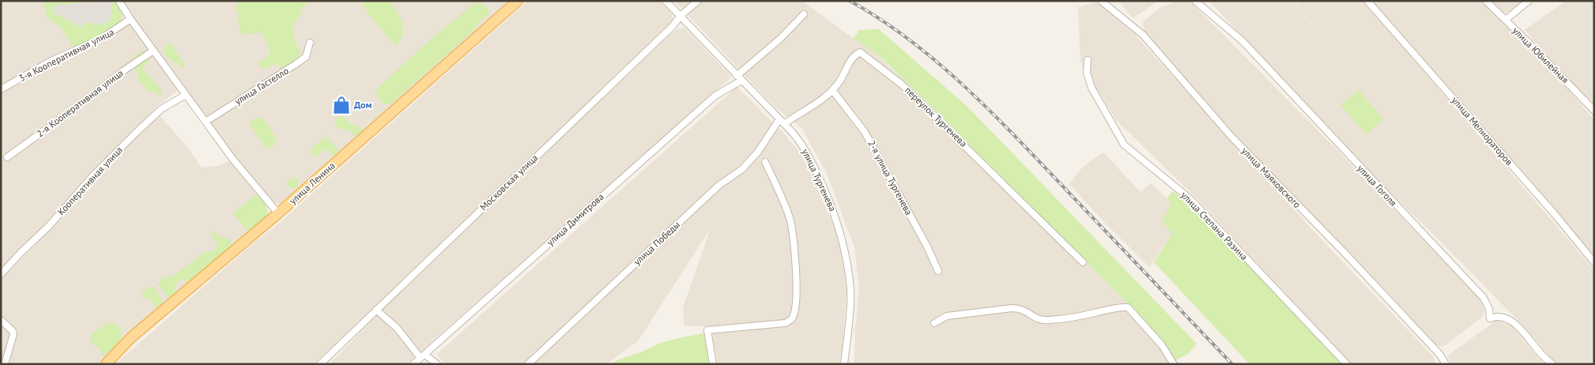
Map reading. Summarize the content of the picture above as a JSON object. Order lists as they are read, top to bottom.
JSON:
{
  "streets": {
    "main road": ["улица Ленина"],
    "street": [
      "3-я Кооперативная улица",
      "улица Юбилейная",
      "улица Гастелло",
      "2-я Кооперативная улица",
      "переулок Тургенева",
      "улица Мелиораторов",
      "2-я улица Тургенева",
      "улица Маяковского",
      "улица Тургенева",
      "Кооперативная улица",
      "Московская улица",
      "улица Гоголя",
      "улица Димитрова",
      "улица Степана Разина",
      "улица Победы"
    ]
  },
  "crossings": [
    ["переулок Тургенева", "2-я улица Тургенева"],
    ["переулок Тургенева", "улица Тургенева"],
    ["улица Тургенева", "Московская улица"],
    ["улица Тургенева", "улица Димитрова"],
    ["улица Тургенева", "улица Победы"]
  ],
  "places": {
    "shop": ["Дом"]
  }
}
